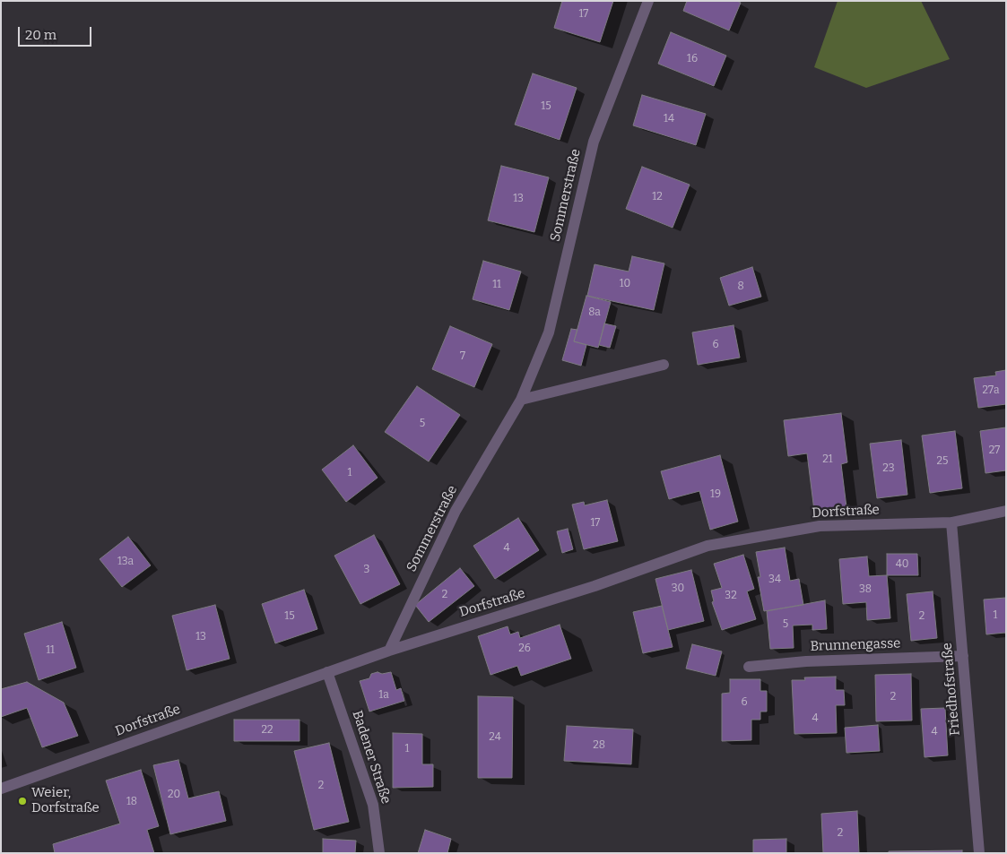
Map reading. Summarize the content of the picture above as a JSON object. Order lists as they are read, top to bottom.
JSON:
{
  "streets": {
    "street": [
      "Sommerstraße",
      "Dorfstraße",
      "Brunnengasse",
      "Friedhofstraße",
      "Badener Straße"
    ]
  },
  "crossings": [
    ["Sommerstraße", "Dorfstraße"],
    ["Dorfstraße", "Friedhofstraße"],
    ["Dorfstraße", "Badener Straße"],
    ["Brunnengasse", "Friedhofstraße"]
  ],
  "places": ["Weier, Dorfstraße"],
  "house_numbers": [
    "17",
    "16",
    "15",
    "14",
    "12",
    "13",
    "10",
    "11",
    "8",
    "8a",
    "6",
    "7",
    "27a",
    "5",
    "27",
    "21",
    "25",
    "23",
    "1",
    "19",
    "17",
    "4",
    "13a",
    "40",
    "3",
    "34",
    "30",
    "38",
    "2",
    "32",
    "1",
    "15",
    "2",
    "5",
    "13",
    "26",
    "11",
    "1a",
    "2",
    "6",
    "4",
    "22",
    "4",
    "24",
    "28",
    "1",
    "2",
    "20",
    "18",
    "2"
  ],
  "scale_bar": "20 m"
}
